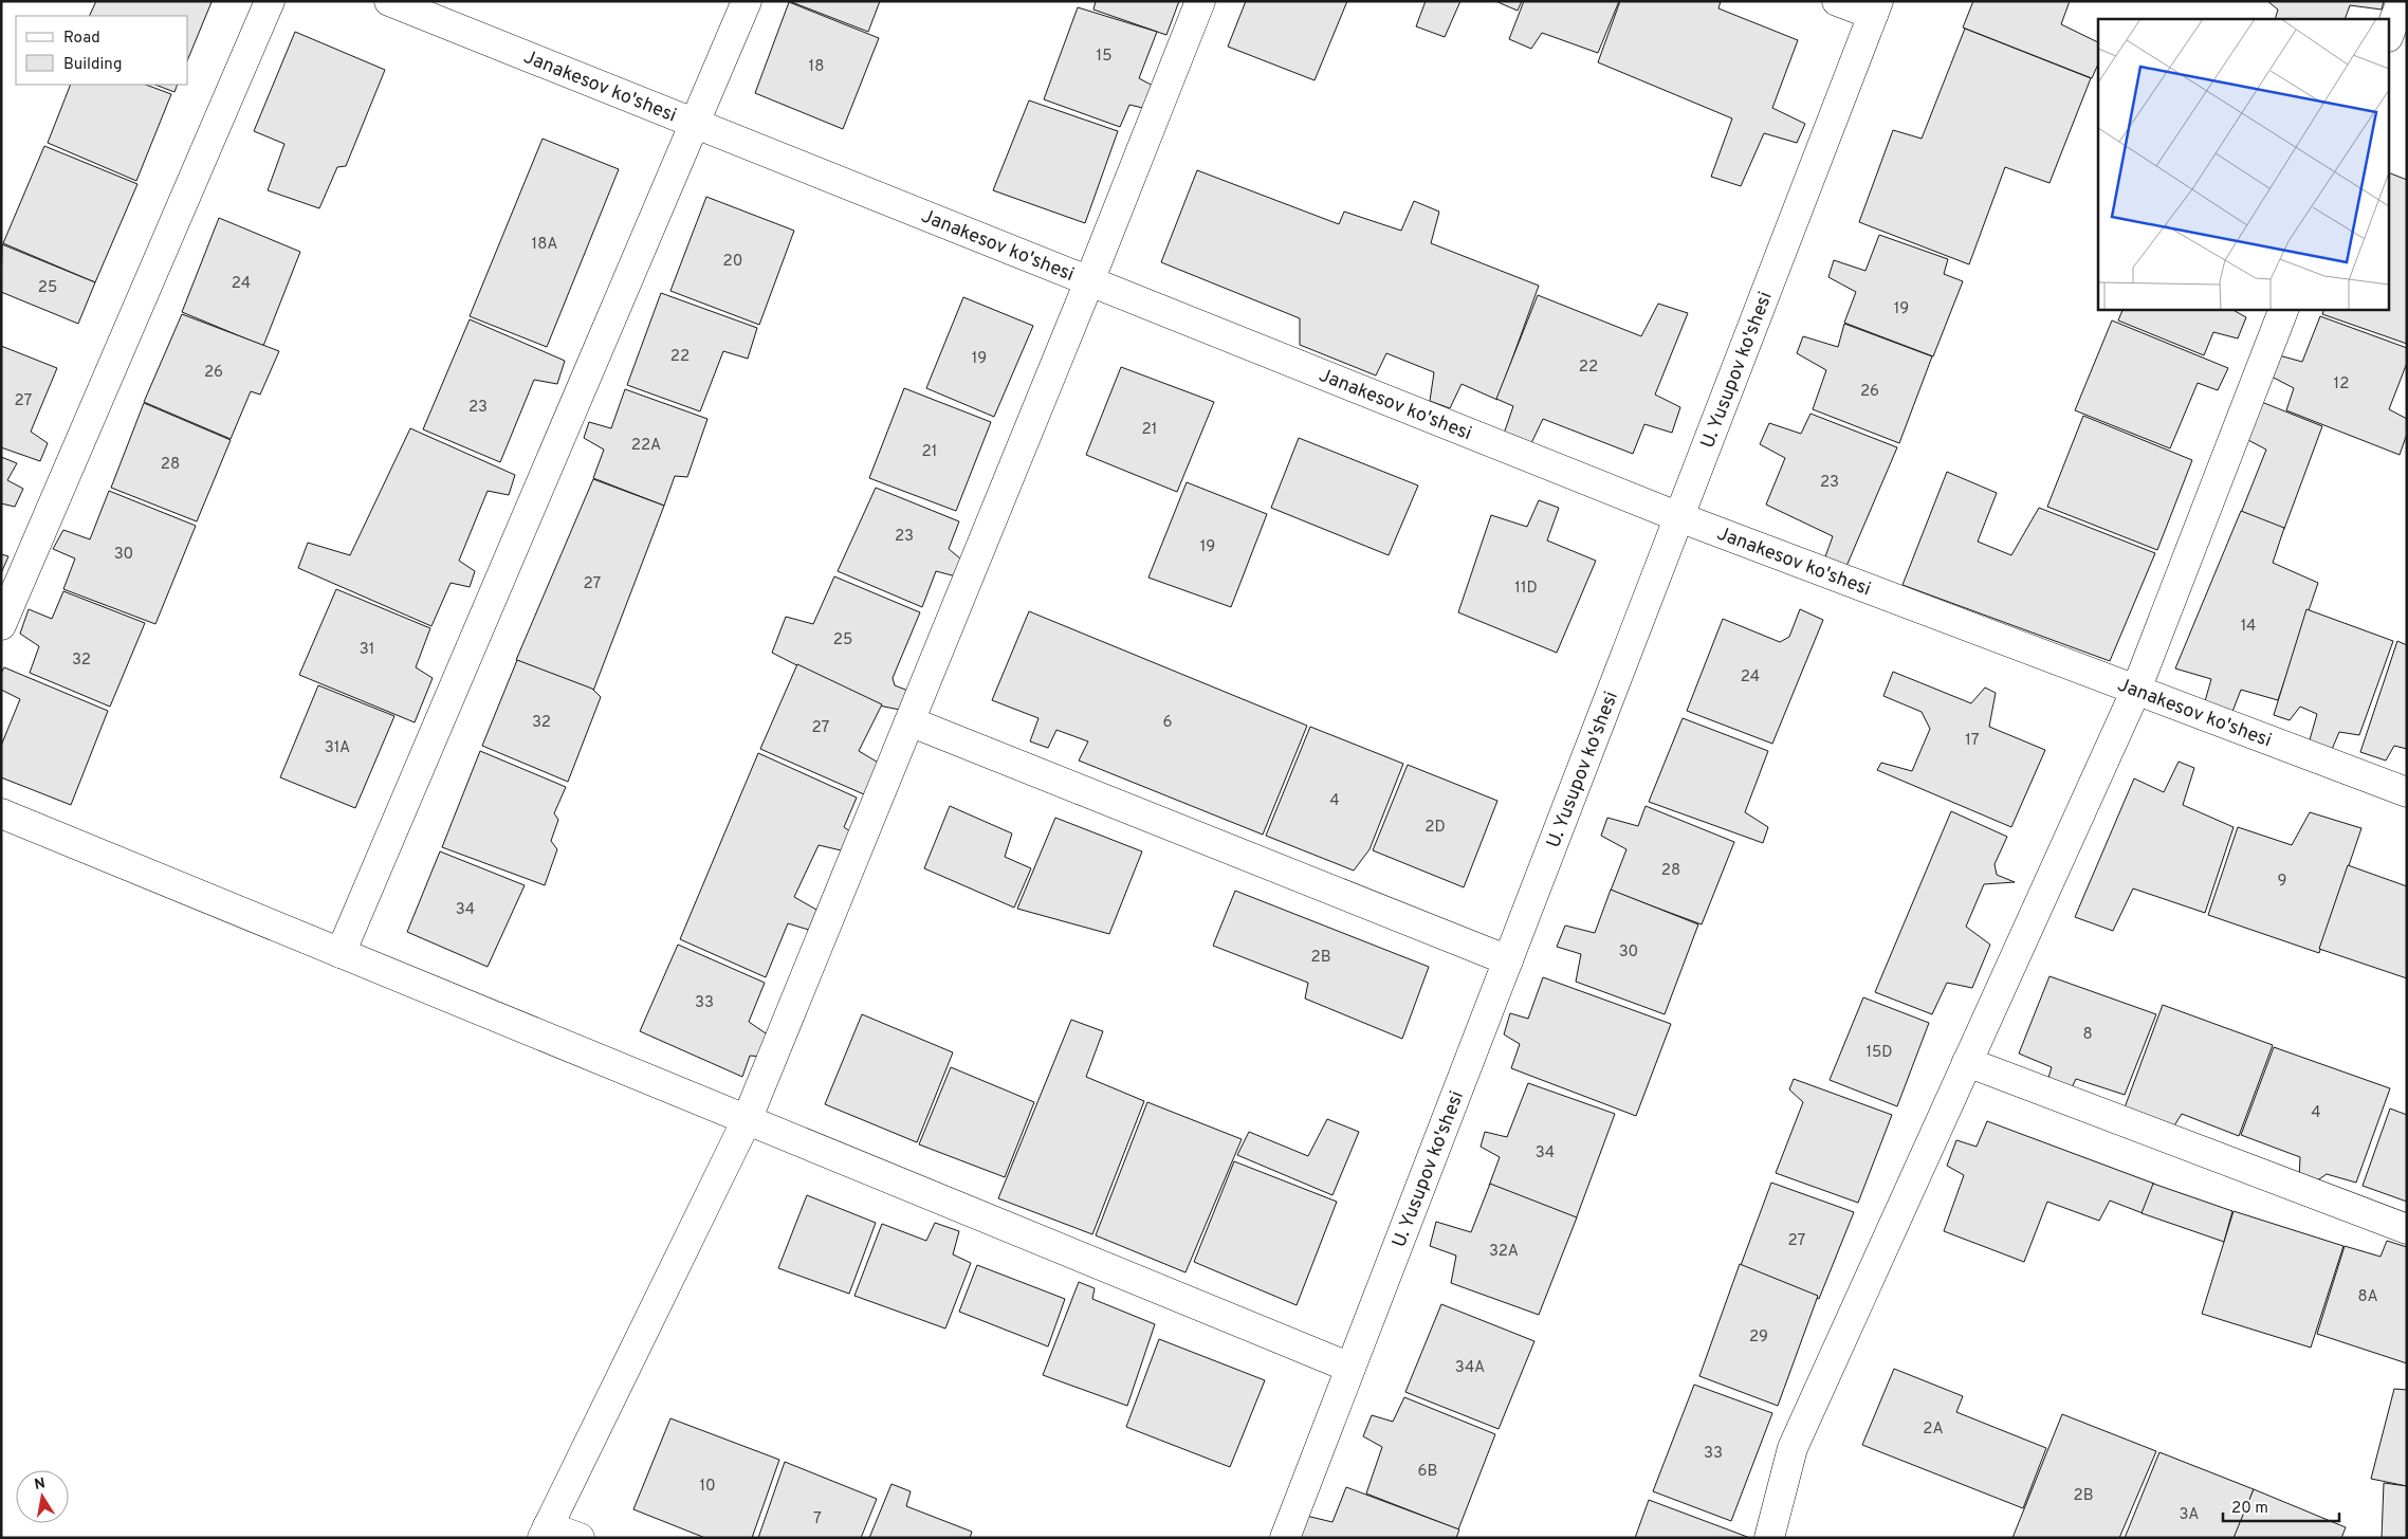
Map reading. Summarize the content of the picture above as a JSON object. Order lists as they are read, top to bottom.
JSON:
{
  "streets": {
    "street": ["Janakesov ko'shesi", "U. Yusupov ko'shesi"]
  },
  "crossings": [
    ["Janakesov ko'shesi", "U. Yusupov ko'shesi"]
  ],
  "house_numbers": [
    "15",
    "18",
    "18A",
    "20",
    "24",
    "25",
    "19",
    "22",
    "19",
    "22",
    "26",
    "12",
    "26",
    "27",
    "23",
    "21",
    "22A",
    "21",
    "28",
    "23",
    "23",
    "19",
    "30",
    "27",
    "11D",
    "14",
    "25",
    "31",
    "32",
    "24",
    "32",
    "6",
    "27",
    "17",
    "31A",
    "4",
    "2D",
    "28",
    "9",
    "34",
    "30",
    "2B",
    "33",
    "8",
    "15D",
    "4",
    "34",
    "27",
    "32A",
    "8A",
    "29",
    "34A",
    "2A",
    "33",
    "6B",
    "10",
    "2B",
    "3A",
    "7"
  ],
  "legend": ["Road", "Building"],
  "scale_bar": "20 m",
  "north": "top"
}
